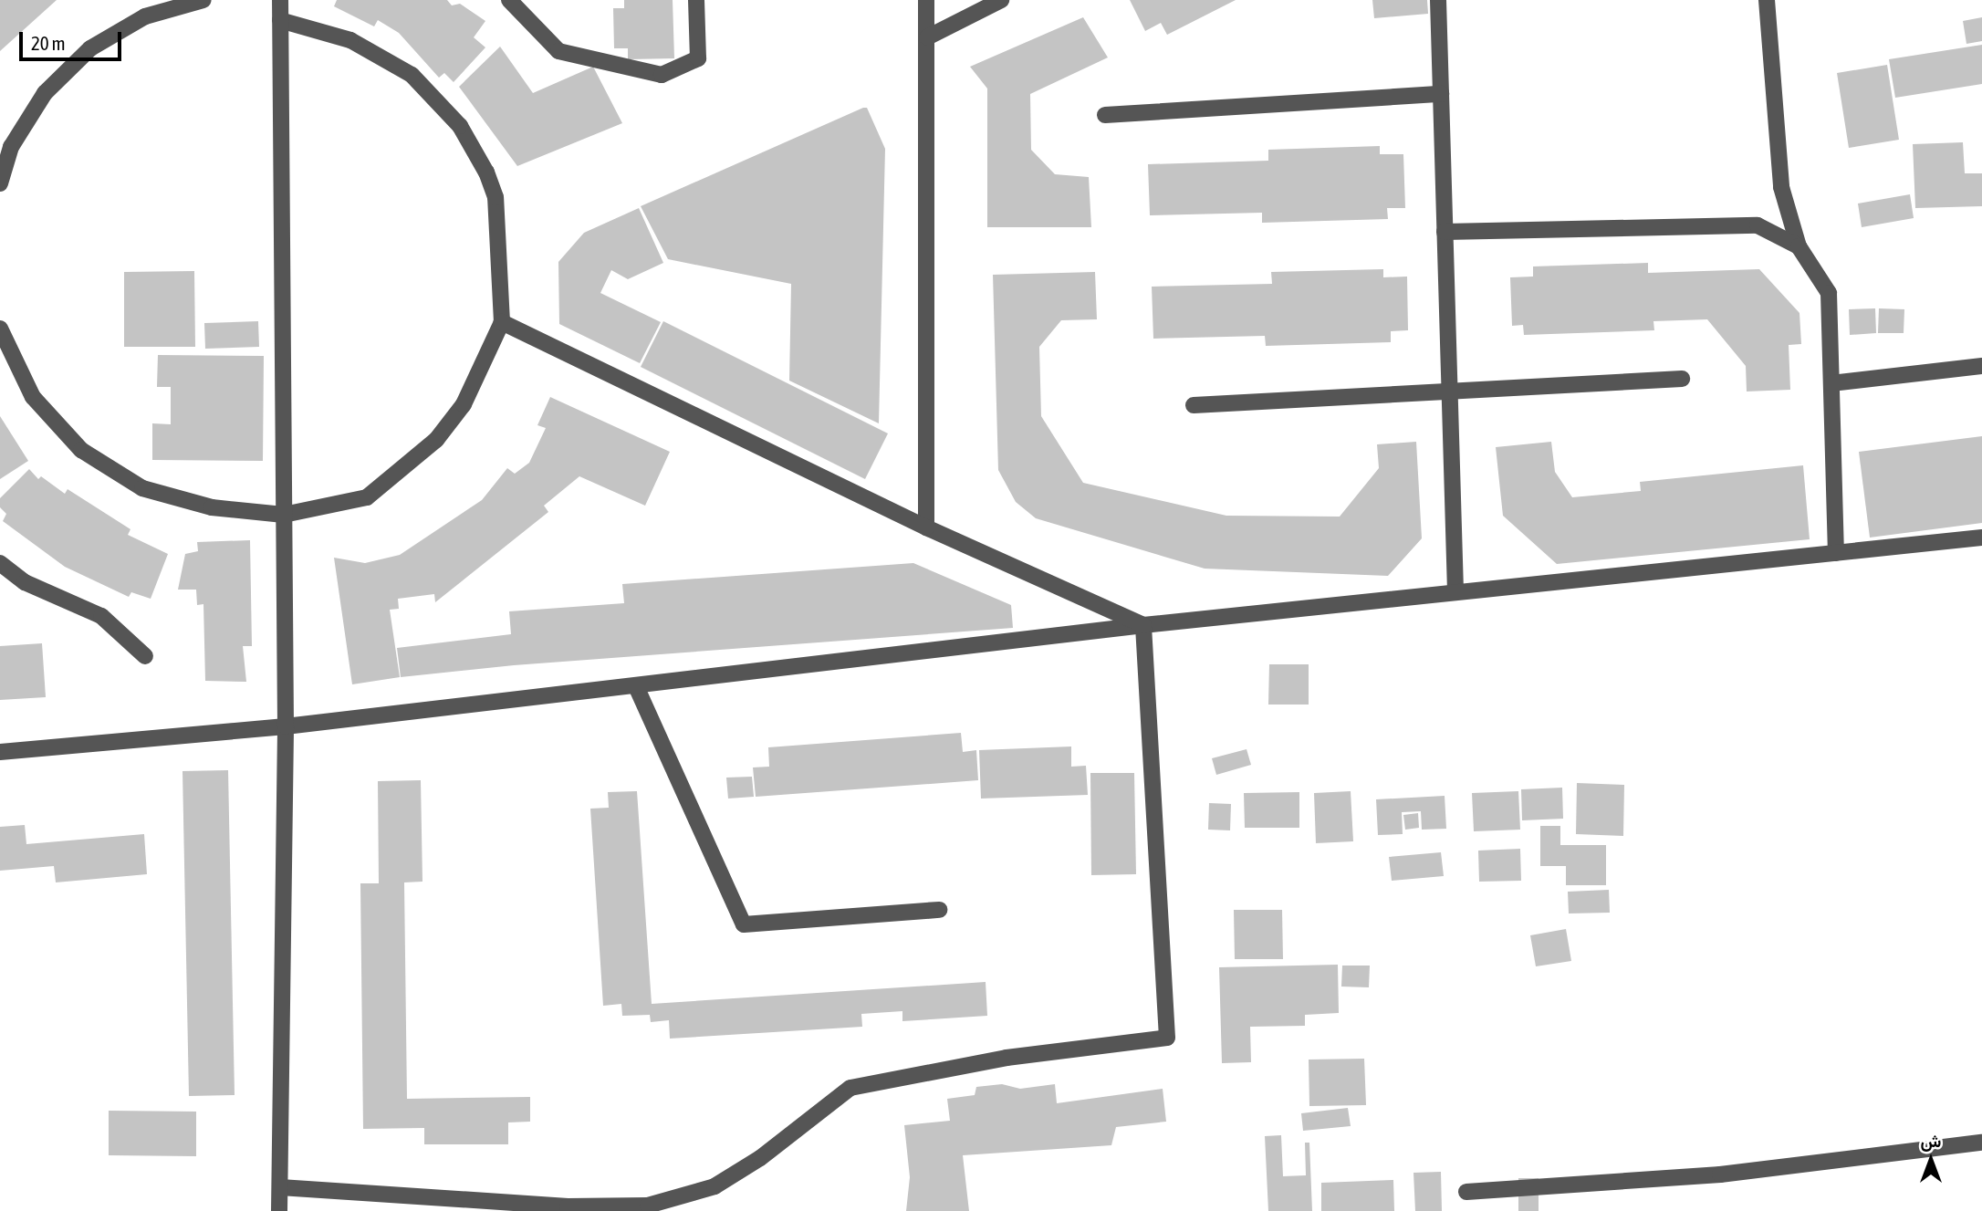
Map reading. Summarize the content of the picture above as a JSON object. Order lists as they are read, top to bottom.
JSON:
{
  "scale_bar": "20 m",
  "north": "top"
}
